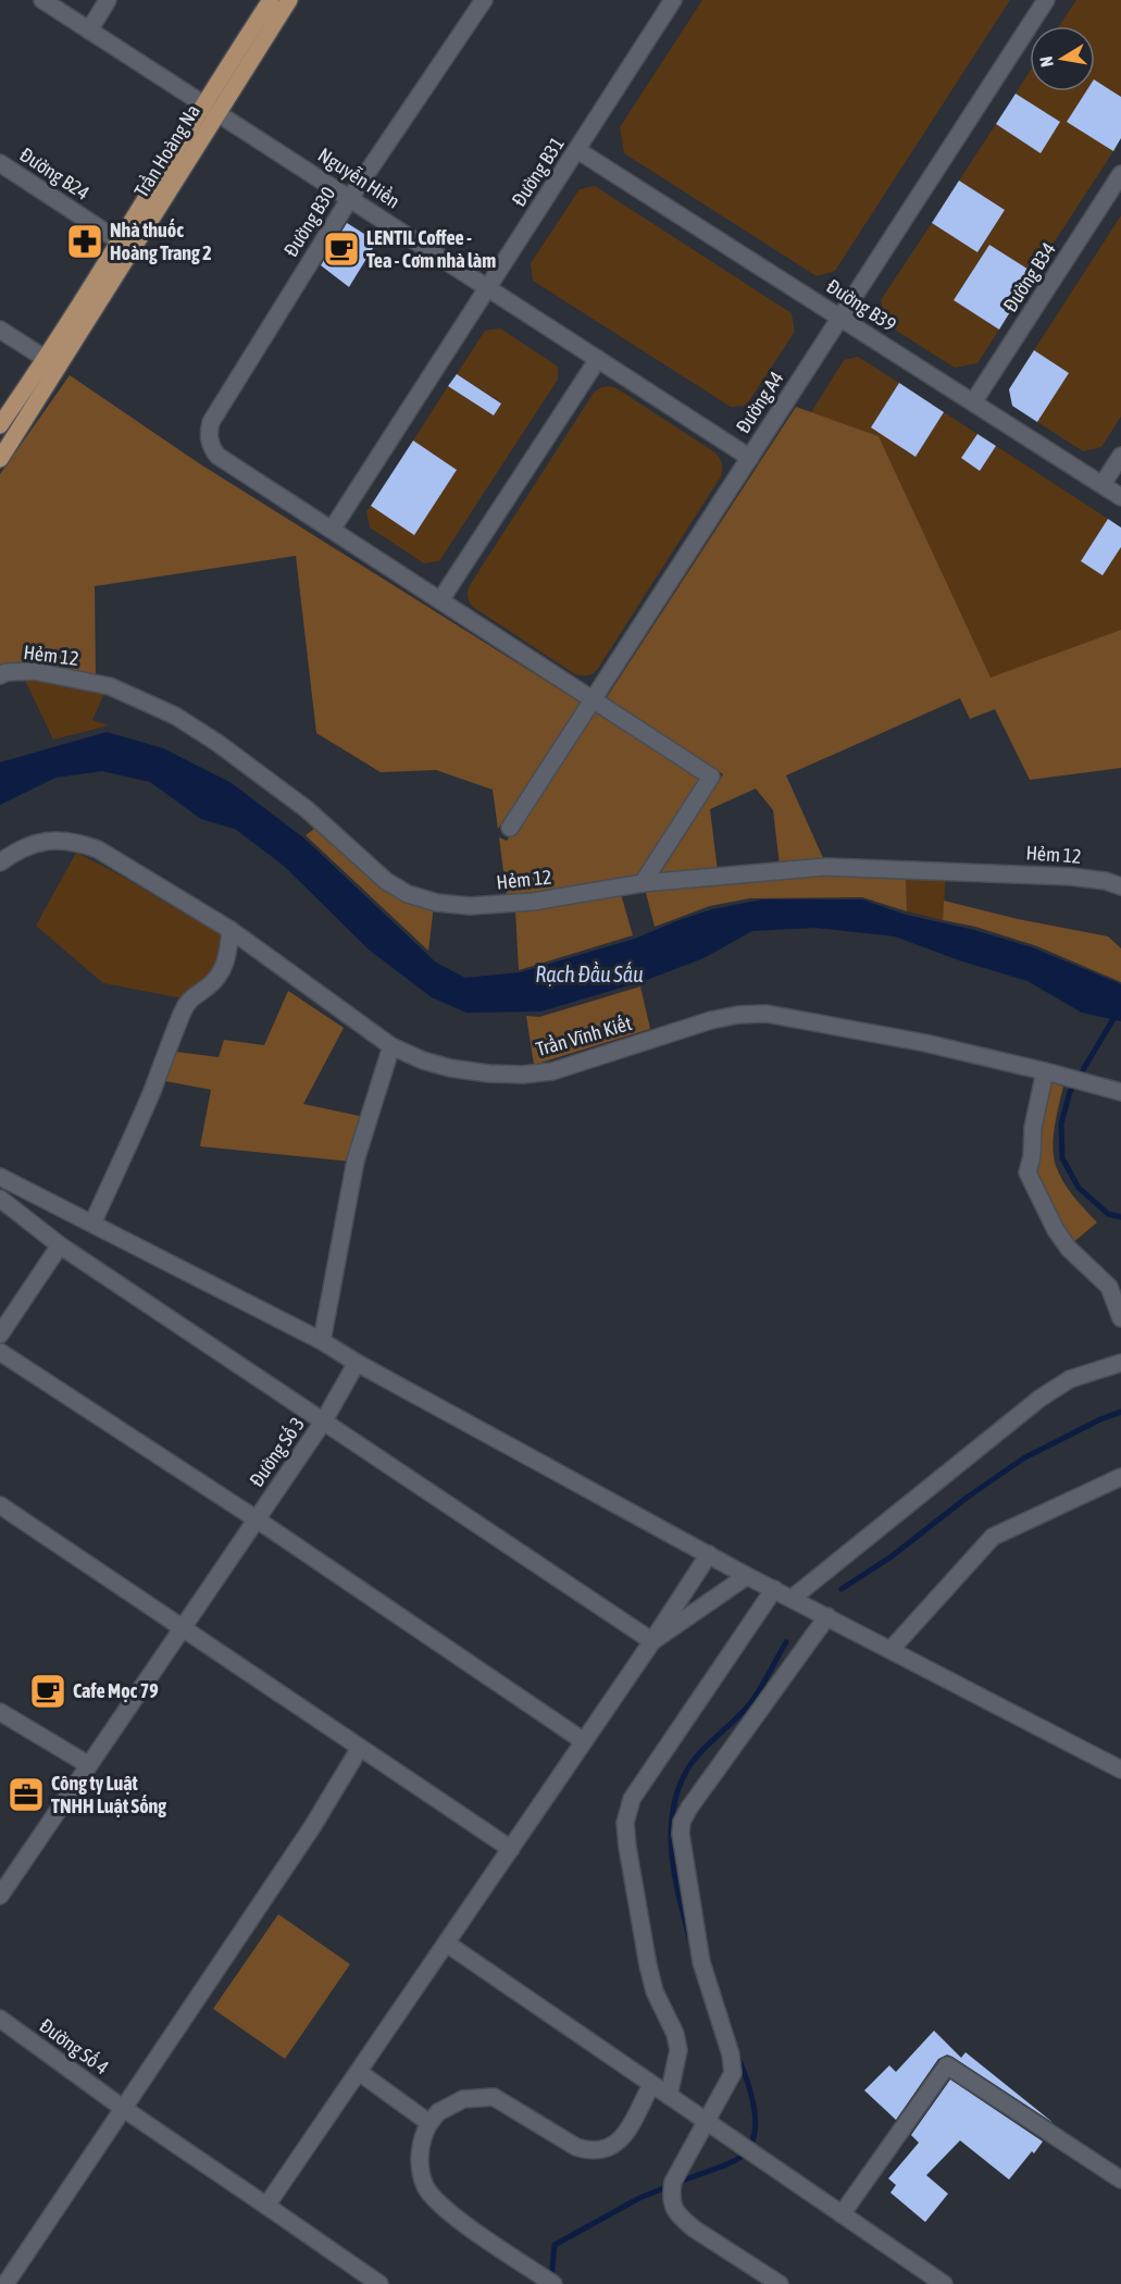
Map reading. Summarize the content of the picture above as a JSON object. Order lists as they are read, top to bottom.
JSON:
{
  "streets": {
    "main road": ["Trần Hoàng Na"],
    "street": [
      "Đường B31",
      "Đường B24",
      "Nguyễn Hiền",
      "Đường B30",
      "Đường B34",
      "Đường B39",
      "Đường A4",
      "Hẻm 12",
      "Trần Vĩnh Kiết",
      "Đường Số 3",
      "Đường Số 4"
    ]
  },
  "crossings": [
    ["Trần Hoàng Na", "Đường B24"],
    ["Trần Hoàng Na", "Nguyễn Hiền"],
    ["Đường B31", "Nguyễn Hiền"],
    ["Đường B31", "Đường B30"],
    ["Đường B31", "Đường B39"],
    ["Nguyễn Hiền", "Đường B30"],
    ["Nguyễn Hiền", "Đường A4"],
    ["Đường B34", "Đường B39"],
    ["Đường B39", "Đường A4"]
  ],
  "water": ["Rạch Đầu Sấu"],
  "places": {
    "pharmacy": ["Nhà thuốc Hoàng Trang 2"],
    "cafe": ["LENTIL Coffee - Tea - Cơm nhà làm", "Cafe Mọc 79"],
    "office": ["Công ty Luật TNHH Luật Sống"]
  },
  "north": "left"
}
